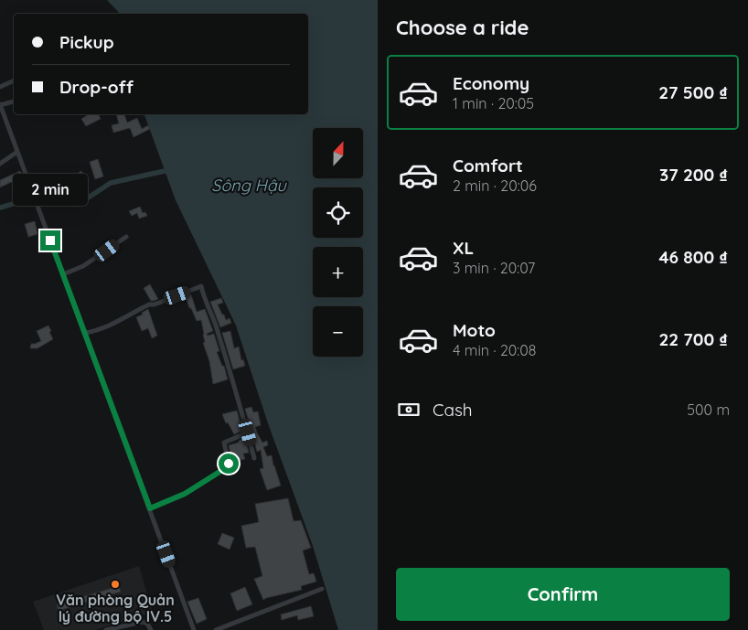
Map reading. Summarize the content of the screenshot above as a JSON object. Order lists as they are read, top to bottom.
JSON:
{
  "water": ["Sông Hậu"],
  "places": ["Văn phòng Quản lý đường bộ IV.5"],
  "north": "top",
  "page": {
    "heading": "Choose a ride",
    "banner": ["Pickup", "Drop-off"],
    "list": [
      {
        "name": "Economy",
        "note": "1 min · 20:05",
        "value": "27 500 ₫"
      },
      {
        "name": "Comfort",
        "note": "2 min · 20:06",
        "value": "37 200 ₫"
      },
      {
        "name": "XL",
        "note": "3 min · 20:07",
        "value": "46 800 ₫"
      },
      {
        "name": "Moto",
        "note": "4 min · 20:08",
        "value": "22 700 ₫"
      }
    ],
    "map_buttons": ["+", "−"],
    "bubble": "2 min",
    "pay": ["Cash", "500 m"],
    "buttons": "Confirm"
  }
}
